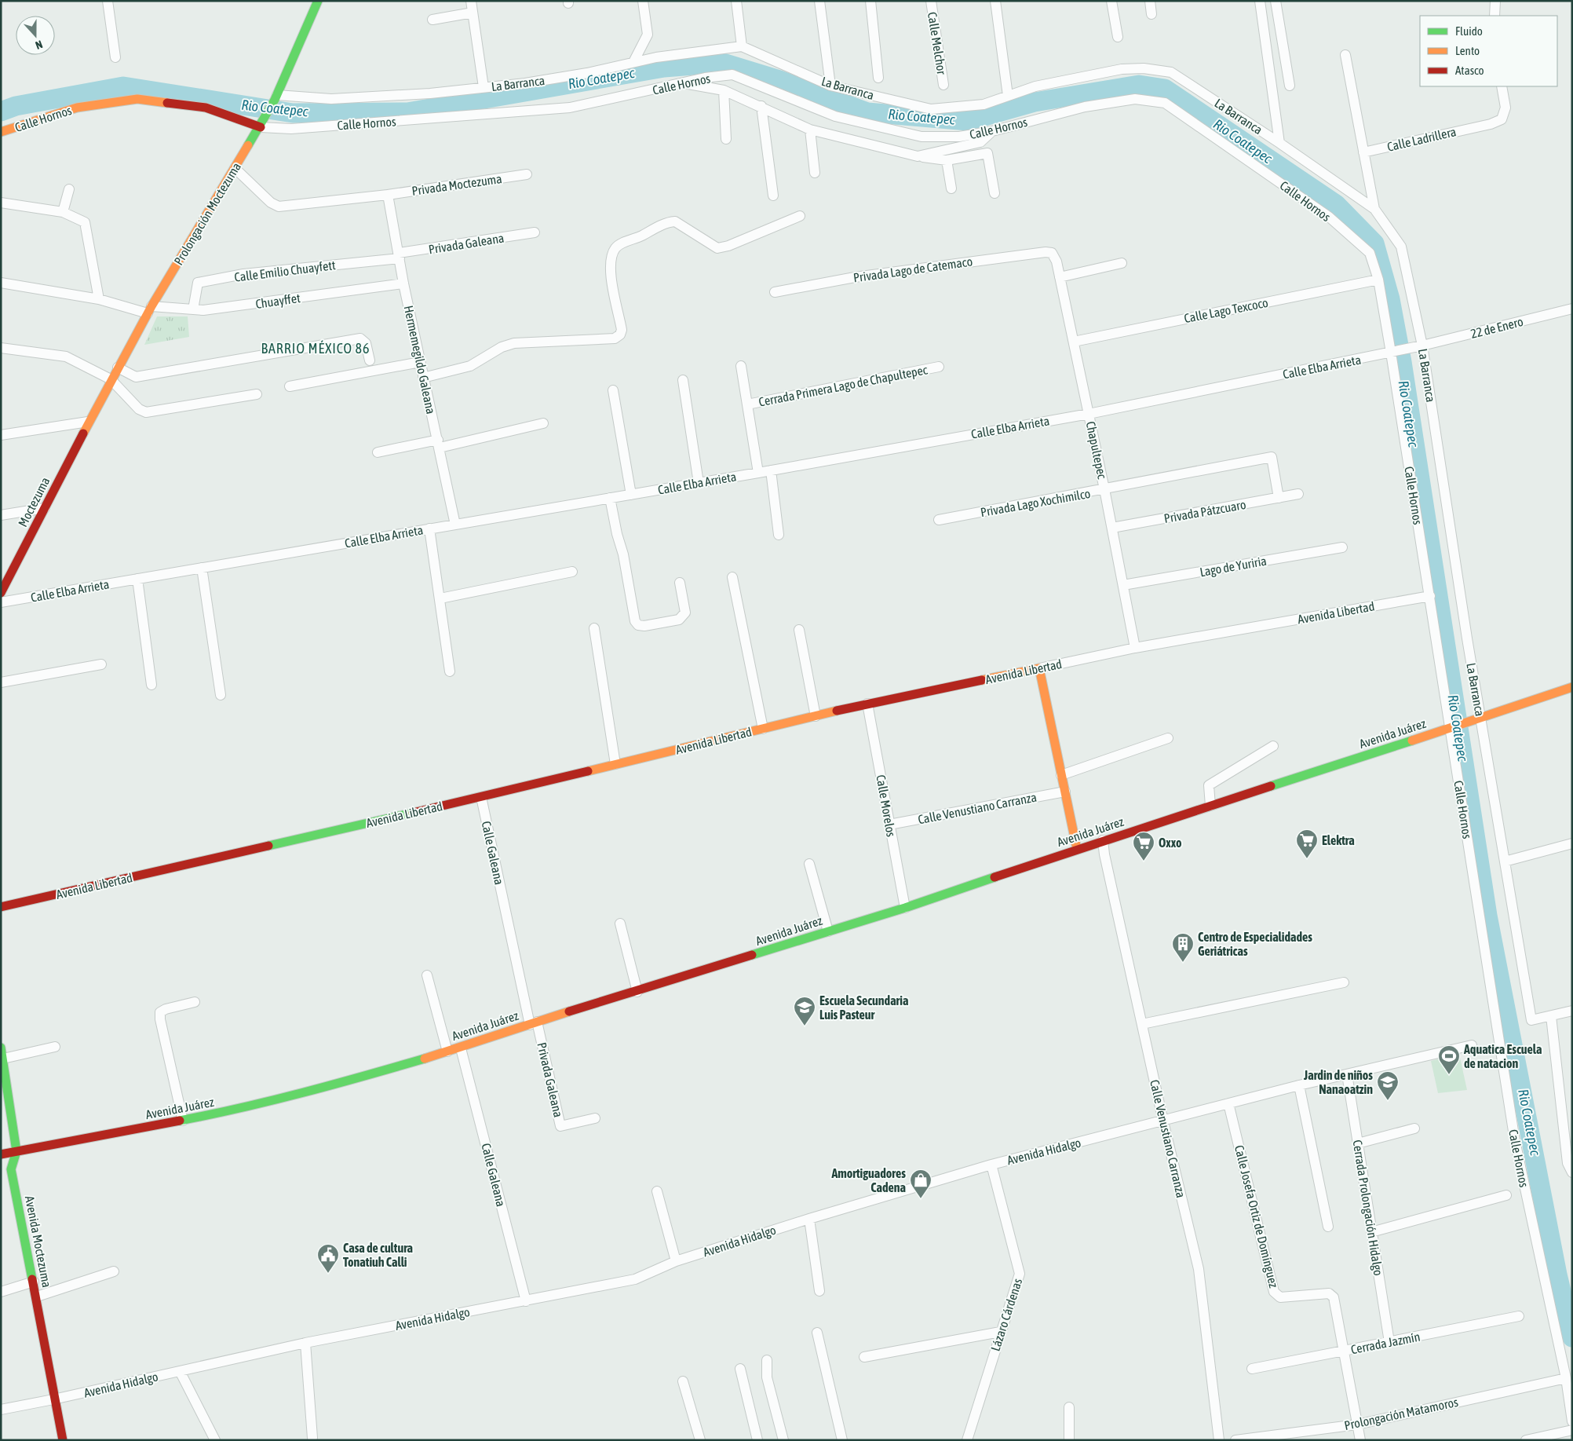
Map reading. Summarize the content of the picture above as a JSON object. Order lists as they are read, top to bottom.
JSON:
{
  "streets": {
    "street": [
      "Calle Melchor",
      "La Barranca",
      "Calle Hornos",
      "Calle Ladrillera",
      "Privada Moctezuma",
      "Prolongación Moctezuma",
      "Privada Galeana",
      "Privada Lago de Catemaco",
      "Calle Emilio Chuayfett",
      "Chuayffet",
      "Calle Lago Texcoco",
      "22 de Enero",
      "Hermemegildo Galeana",
      "Calle Elba Arrieta",
      "Cerrada Primera Lago de Chapultepec",
      "Chapultepec",
      "Moctezuma",
      "Privada Lago Xochimilco",
      "Privada Pátzcuaro",
      "Lago de Yuriria",
      "Avenida Libertad",
      "Avenida Juárez",
      "Calle Morelos",
      "Calle Venustiano Carranza",
      "Calle Galeana",
      "Avenida Hidalgo",
      "Cerrada Prolongación Hidalgo",
      "Calle Josefa Ortiz de Domínguez",
      "Avenida Moctezuma",
      "Lázaro Cárdenas",
      "Cerrada Jazmín",
      "Prolongación Matamoros"
    ]
  },
  "crossings": [
    ["La Barranca", "Prolongación Moctezuma"],
    ["La Barranca", "22 de Enero"],
    ["La Barranca", "Avenida Juárez"],
    ["Calle Hornos", "Prolongación Moctezuma"],
    ["Calle Hornos", "Calle Lago Texcoco"],
    ["Calle Hornos", "22 de Enero"],
    ["Calle Hornos", "Calle Elba Arrieta"],
    ["Calle Hornos", "Avenida Libertad"],
    ["Calle Hornos", "Avenida Juárez"],
    ["Calle Hornos", "Prolongación Matamoros"],
    ["Privada Moctezuma", "Prolongación Moctezuma"],
    ["Privada Moctezuma", "Hermemegildo Galeana"],
    ["Prolongación Moctezuma", "Chuayffet"],
    ["Prolongación Moctezuma", "Moctezuma"],
    ["Privada Galeana", "Calle Emilio Chuayfett"],
    ["Privada Galeana", "Hermemegildo Galeana"],
    ["Privada Galeana", "Avenida Juárez"],
    ["Privada Galeana", "Calle Galeana"],
    ["Privada Lago de Catemaco", "Chapultepec"],
    ["Calle Emilio Chuayfett", "Chuayffet"],
    ["Calle Emilio Chuayfett", "Hermemegildo Galeana"],
    ["Chuayffet", "Hermemegildo Galeana"],
    ["Calle Lago Texcoco", "Chapultepec"],
    ["22 de Enero", "Calle Elba Arrieta"],
    ["Hermemegildo Galeana", "Calle Elba Arrieta"],
    ["Calle Elba Arrieta", "Chapultepec"],
    ["Chapultepec", "Privada Lago Xochimilco"],
    ["Chapultepec", "Privada Pátzcuaro"],
    ["Chapultepec", "Lago de Yuriria"],
    ["Chapultepec", "Avenida Libertad"],
    ["Privada Lago Xochimilco", "Privada Pátzcuaro"],
    ["Avenida Libertad", "Calle Morelos"],
    ["Avenida Libertad", "Calle Galeana"],
    ["Avenida Juárez", "Calle Morelos"],
    ["Avenida Juárez", "Calle Venustiano Carranza"],
    ["Avenida Juárez", "Calle Galeana"],
    ["Avenida Juárez", "Avenida Moctezuma"],
    ["Calle Morelos", "Calle Venustiano Carranza"],
    ["Calle Venustiano Carranza", "Avenida Hidalgo"],
    ["Calle Galeana", "Avenida Hidalgo"],
    ["Avenida Hidalgo", "Cerrada Prolongación Hidalgo"],
    ["Avenida Hidalgo", "Calle Josefa Ortiz de Domínguez"],
    ["Avenida Hidalgo", "Avenida Moctezuma"],
    ["Avenida Hidalgo", "Lázaro Cárdenas"],
    ["Cerrada Prolongación Hidalgo", "Cerrada Jazmín"],
    ["Calle Josefa Ortiz de Domínguez", "Cerrada Jazmín"]
  ],
  "districts": ["BARRIO MÉXICO 86"],
  "water": ["Rio Coatepec"],
  "places": {
    "supermarket": ["Elektra", "Oxxo"],
    "building": ["Centro de Especialidades Geriátricas"],
    "school or university": ["Escuela Secundaria Luis Pasteur", "Jardin de niños Nanaoatzin"],
    "sports": ["Aquatica Escuela de natacion"],
    "shop": ["Amortiguadores Cadena"],
    "public building": ["Casa de cultura Tonatiuh Calli"]
  },
  "legend": ["Fluido", "Lento", "Atasco"],
  "north": "bottom"
}
